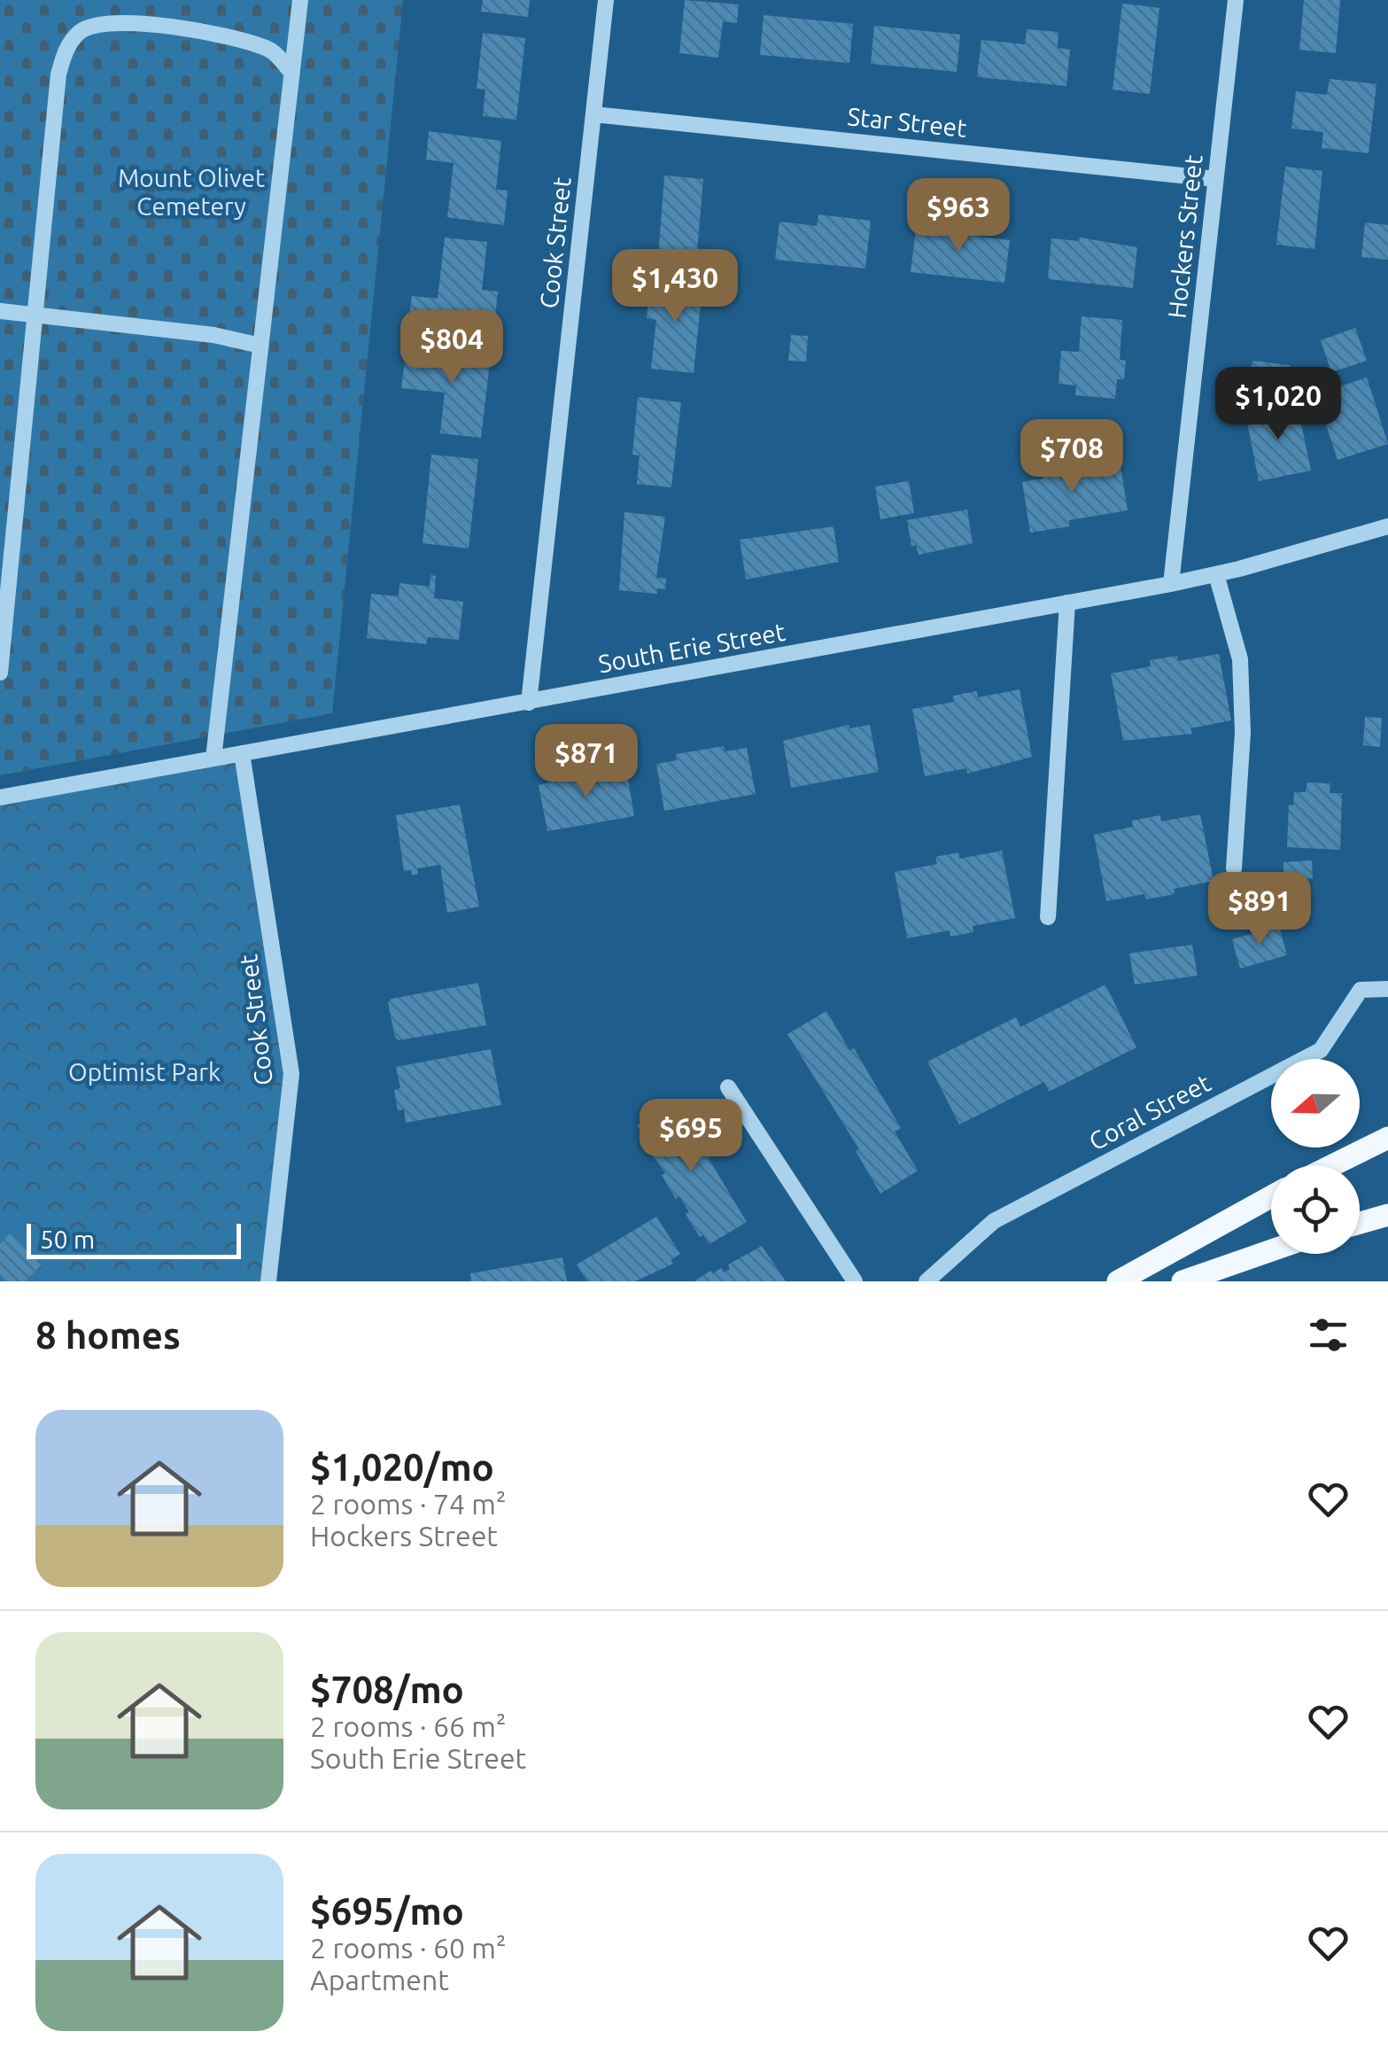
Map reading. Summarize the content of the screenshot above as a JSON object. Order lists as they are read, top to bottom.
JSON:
{
  "streets": {
    "street": [
      "Star Street",
      "Hockers Street",
      "Cook Street",
      "South Erie Street",
      "Coral Street"
    ]
  },
  "crossings": [
    ["Star Street", "Hockers Street"],
    ["Star Street", "Cook Street"],
    ["Hockers Street", "South Erie Street"],
    ["Cook Street", "South Erie Street"]
  ],
  "parks": ["Mount Olivet Cemetery", "Optimist Park"],
  "scale_bar": "50 m",
  "north": "left",
  "page": {
    "price": [
      "$963",
      "$1,430",
      "$804",
      "$1,020",
      "$708",
      "$871",
      "$891",
      "$695"
    ],
    "scale": "50 m",
    "heading": "8 homes",
    "list": [
      {
        "name": "$1,020/mo",
        "note": "2 rooms · 74 m² · Hockers Street"
      },
      {
        "name": "$708/mo",
        "note": "2 rooms · 66 m² · South Erie Street"
      },
      {
        "name": "$695/mo",
        "note": "2 rooms · 60 m² · Apartment"
      }
    ]
  }
}
